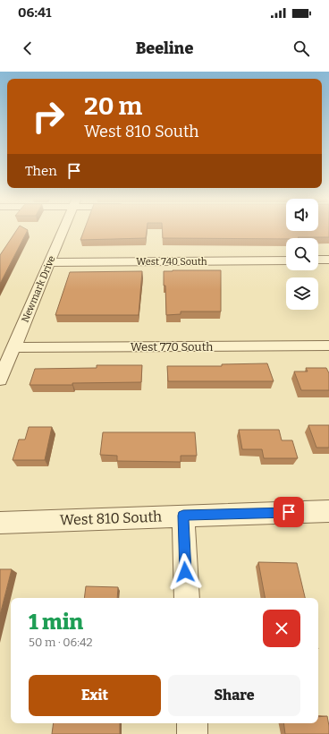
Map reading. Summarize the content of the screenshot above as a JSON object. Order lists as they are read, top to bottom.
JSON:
{
  "streets": {
    "street": [
      "West 740 South",
      "Newmark Drive",
      "West 770 South",
      "West 810 South"
    ]
  },
  "crossings": [
    ["West 740 South", "Newmark Drive"],
    ["Newmark Drive", "West 770 South"]
  ],
  "page": {
    "status": "06:41",
    "header": "Beeline",
    "turn": ["20 m", "West 810 South"],
    "then": "Then",
    "heading": ["1 min", "50 m · 06:42"],
    "buttons": ["Exit", "Share"]
  }
}
